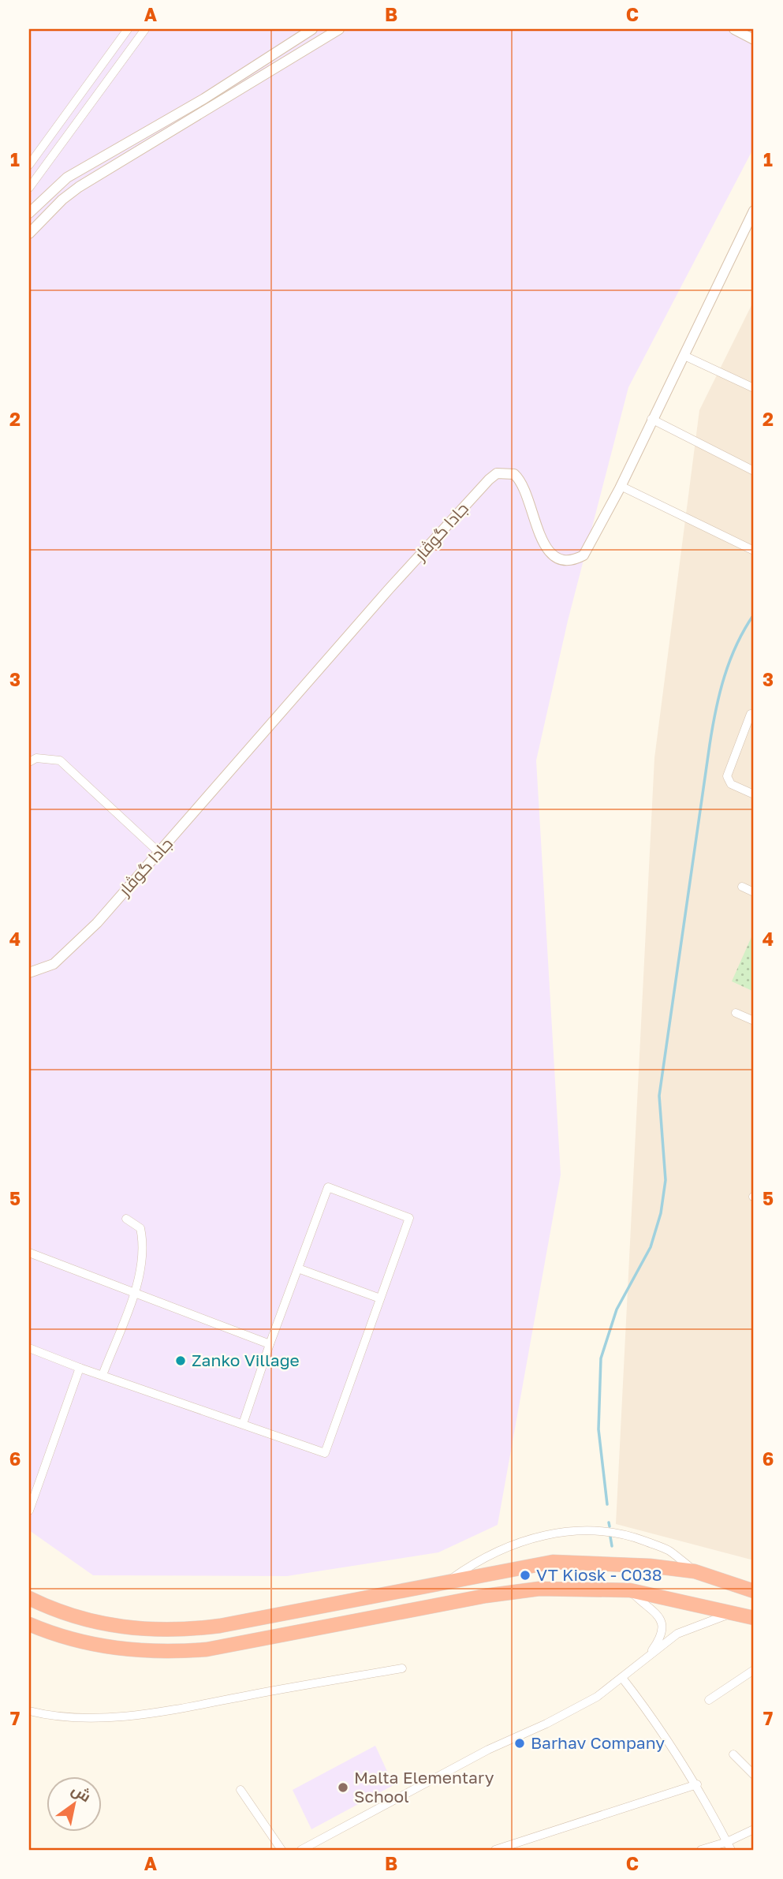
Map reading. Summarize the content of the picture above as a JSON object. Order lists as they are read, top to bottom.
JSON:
{
  "streets": {
    "street": ["جادا گوڤار"]
  },
  "places": [
    "Zanko Village",
    "VT Kiosk - C038",
    "Barhav Company",
    "Malta Elementary School"
  ],
  "north": "top right",
  "grid": {
    "columns": ["A", "B", "C"],
    "rows": [
      "1",
      "2",
      "3",
      "4",
      "5",
      "6",
      "7"
    ]
  }
}
